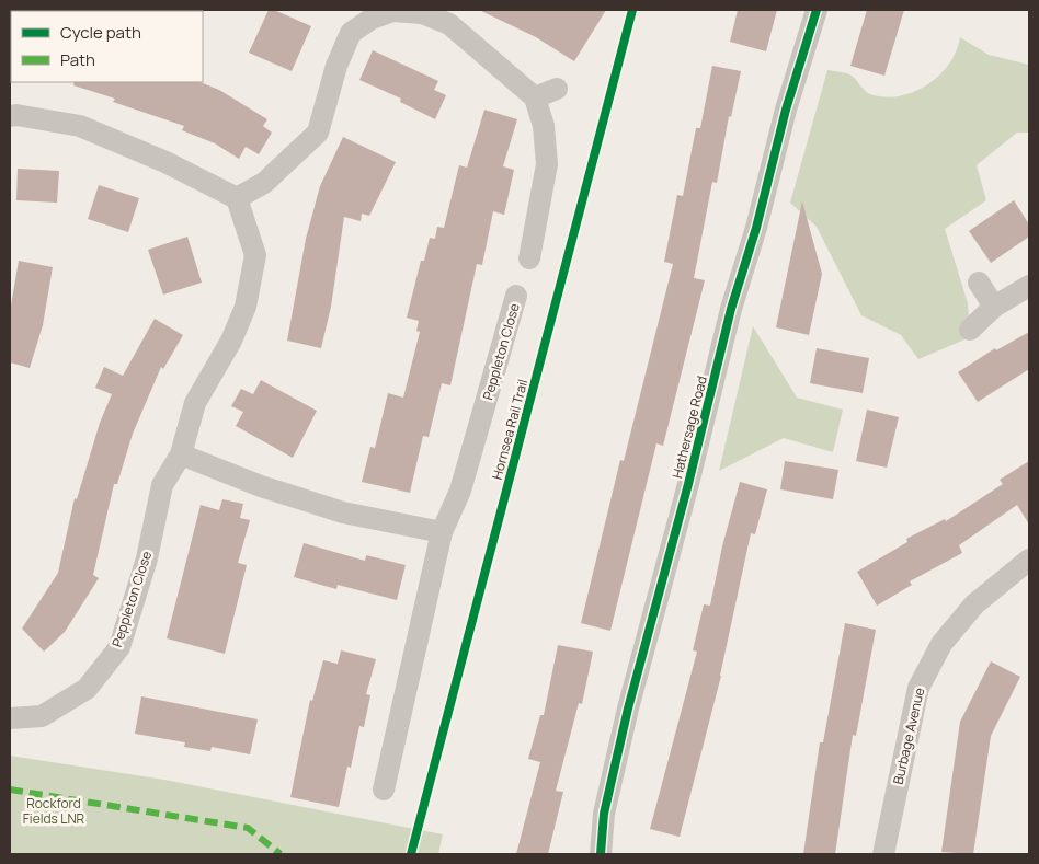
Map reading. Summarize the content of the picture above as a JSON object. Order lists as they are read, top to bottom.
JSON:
{
  "streets": {
    "street": ["Peppleton Close", "Hathersage Road", "Burbage Avenue"],
    "cycle path": ["Hornsea Rail Trail"]
  },
  "parks": ["Rockford Fields LNR"],
  "legend": ["Cycle path", "Path"]
}
